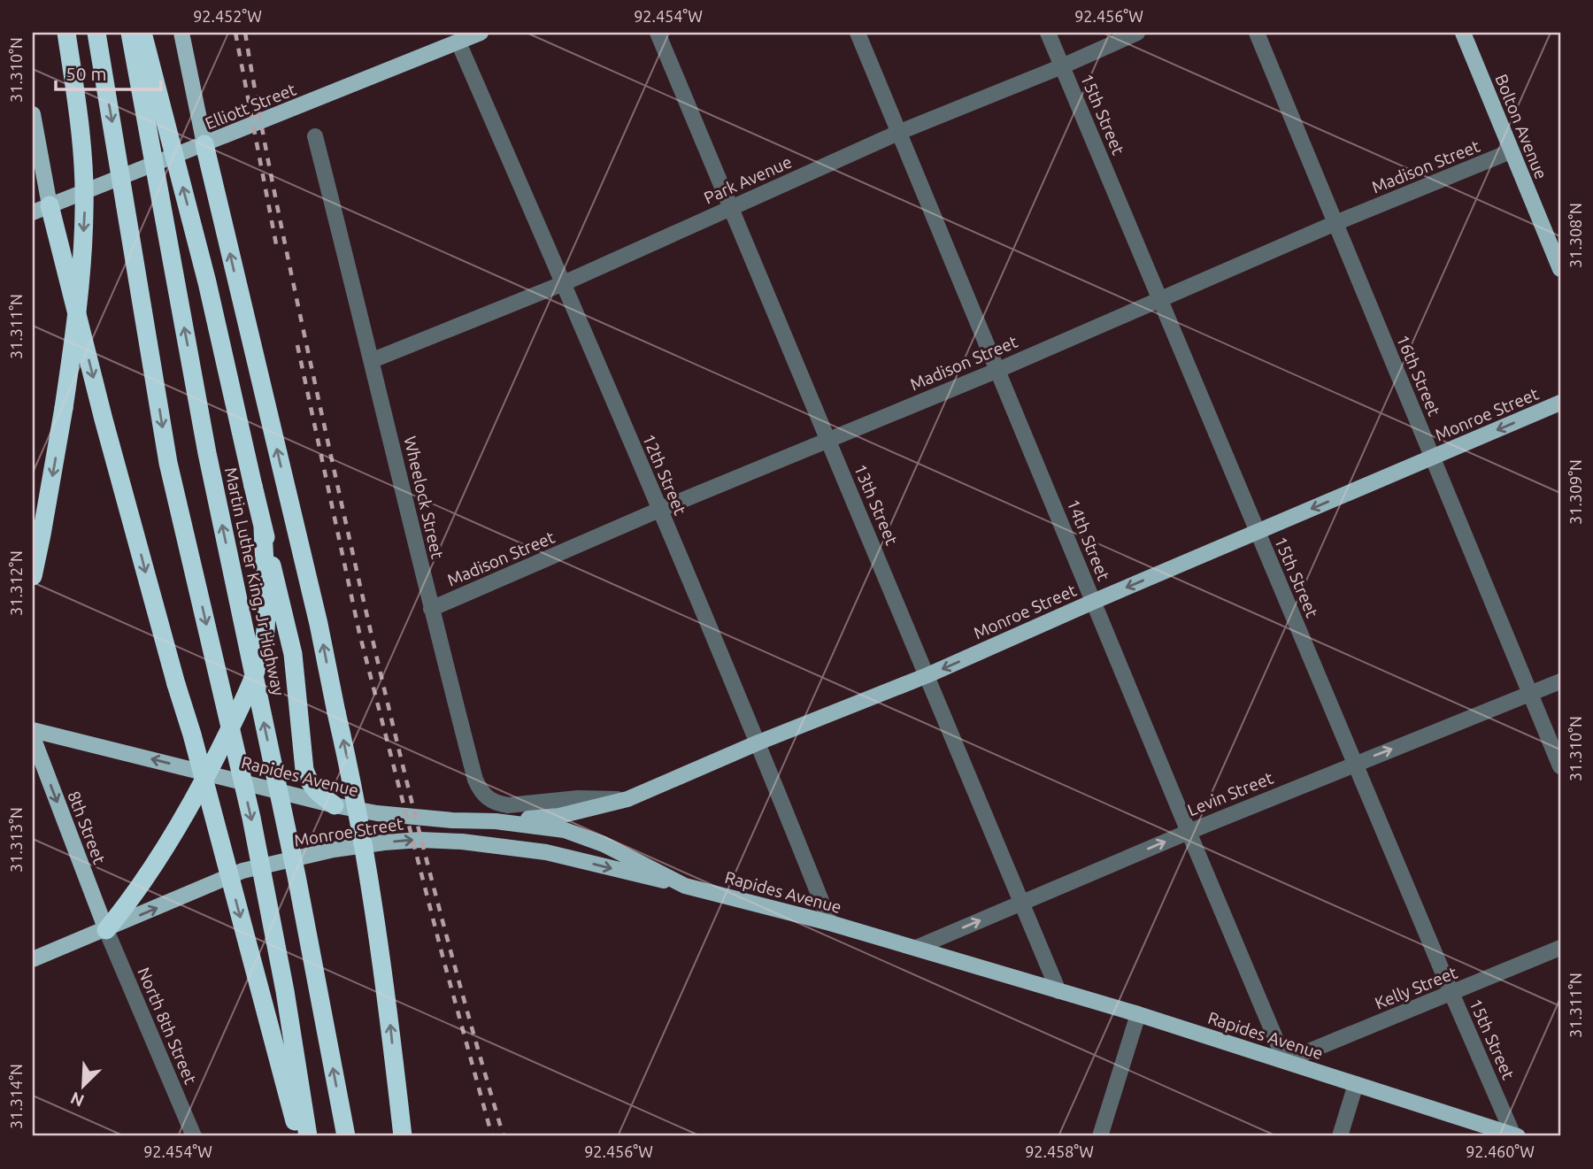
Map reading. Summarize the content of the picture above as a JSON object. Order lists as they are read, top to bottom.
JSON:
{
  "streets": {
    "highway": ["Martin Luther King, Jr Highway"],
    "main road": [
      "Elliott Street",
      "Bolton Avenue",
      "Monroe Street",
      "Rapides Avenue",
      "8th Street"
    ],
    "street": [
      "15th Street",
      "Madison Street",
      "Park Avenue",
      "16th Street",
      "12th Street",
      "Wheelock Street",
      "13th Street",
      "14th Street",
      "Levin Street",
      "Kelly Street",
      "North 8th Street"
    ]
  },
  "crossings": [
    ["Elliott Street", "12th Street"],
    ["15th Street", "Madison Street"],
    ["15th Street", "Park Avenue"],
    ["15th Street", "Monroe Street"],
    ["15th Street", "Rapides Avenue"],
    ["15th Street", "Levin Street"],
    ["15th Street", "Kelly Street"],
    ["Bolton Avenue", "Madison Street"],
    ["Madison Street", "16th Street"],
    ["Madison Street", "12th Street"],
    ["Madison Street", "Wheelock Street"],
    ["Madison Street", "13th Street"],
    ["Madison Street", "14th Street"],
    ["Park Avenue", "12th Street"],
    ["Park Avenue", "Wheelock Street"],
    ["Park Avenue", "13th Street"],
    ["Park Avenue", "14th Street"],
    ["16th Street", "Monroe Street"],
    ["16th Street", "Levin Street"],
    ["Monroe Street", "12th Street"],
    ["Monroe Street", "Wheelock Street"],
    ["Monroe Street", "13th Street"],
    ["Monroe Street", "14th Street"],
    ["Monroe Street", "Rapides Avenue"],
    ["Monroe Street", "8th Street"],
    ["Monroe Street", "North 8th Street"],
    ["12th Street", "Rapides Avenue"],
    ["13th Street", "Rapides Avenue"],
    ["13th Street", "Levin Street"],
    ["14th Street", "Rapides Avenue"],
    ["14th Street", "Levin Street"],
    ["14th Street", "Kelly Street"],
    ["Rapides Avenue", "Levin Street"],
    ["Rapides Avenue", "Kelly Street"],
    ["8th Street", "North 8th Street"]
  ],
  "one_way": ["Levin Street", "8th Street"],
  "scale_bar": "50 m",
  "north": "bottom left",
  "coordinates": [
    "92.452°W",
    "92.454°W",
    "92.456°W",
    "31.310°N",
    "31.308°N",
    "31.311°N",
    "31.309°N",
    "31.312°N",
    "31.313°N",
    "31.314°N",
    "92.458°W",
    "92.460°W"
  ]
}
